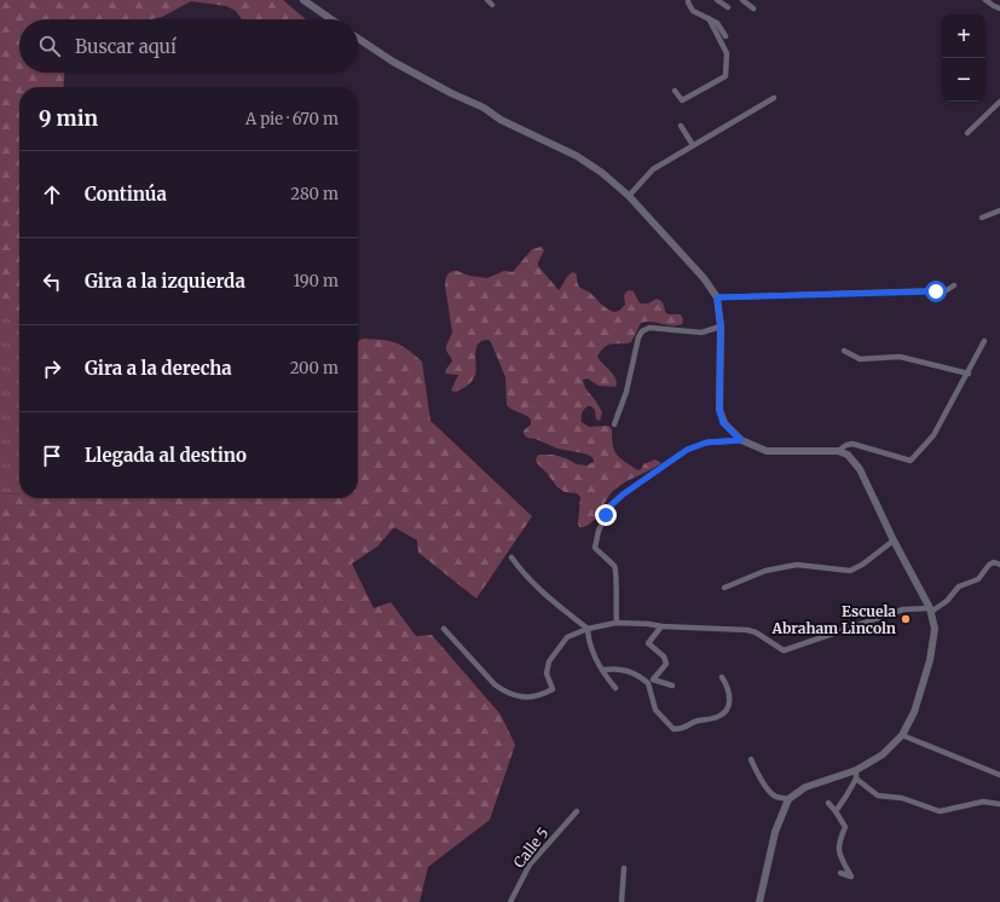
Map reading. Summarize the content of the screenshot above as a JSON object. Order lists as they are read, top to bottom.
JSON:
{
  "streets": {
    "street": ["Calle 5"]
  },
  "places": ["Escuela Abraham Lincoln"],
  "page": {
    "map_buttons": ["+", "−"],
    "search": "Buscar aquí",
    "heading": ["9 min", "A pie · 670 m"],
    "list": [
      ["Continúa", "280 m"],
      ["Gira a la izquierda", "190 m"],
      ["Gira a la derecha", "200 m"],
      "Llegada al destino"
    ]
  }
}
